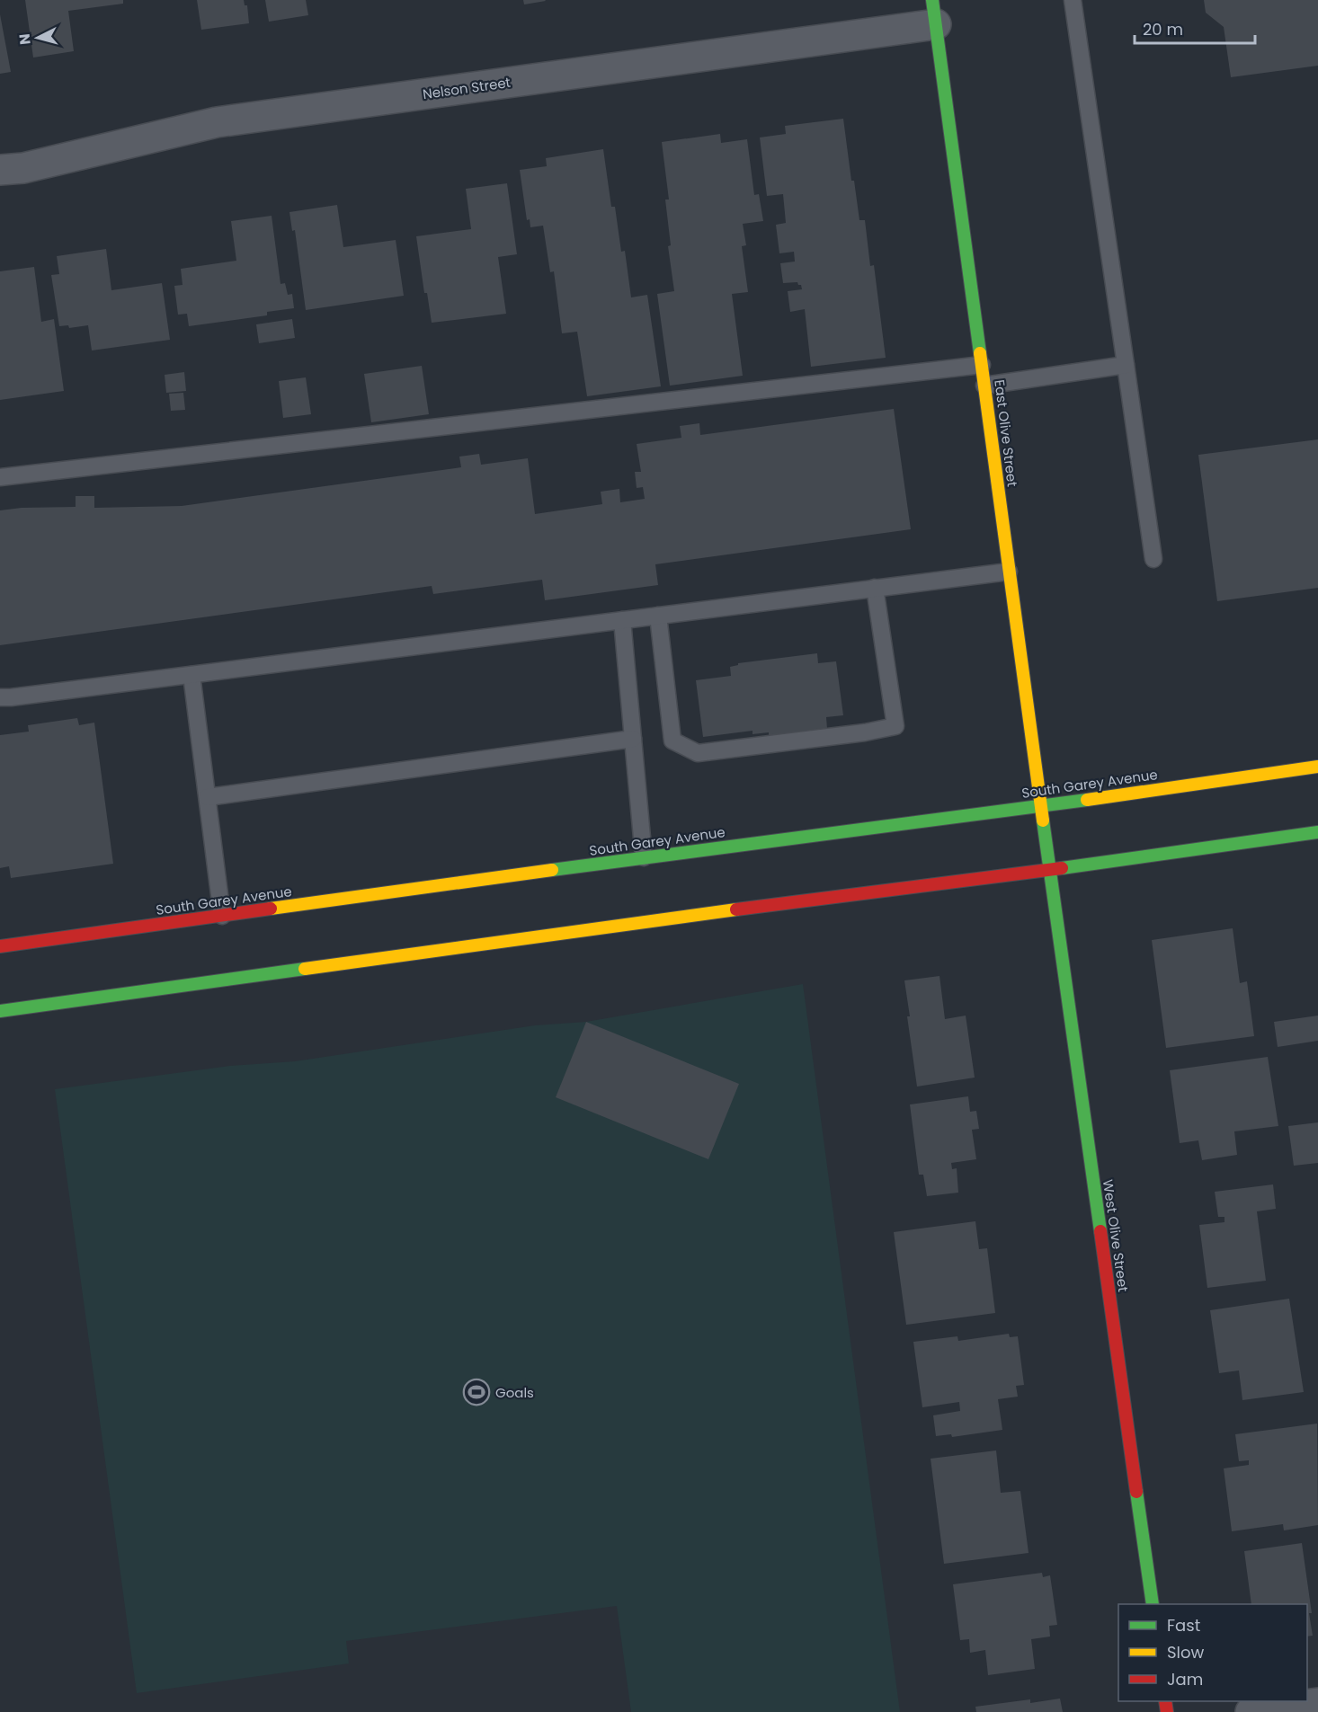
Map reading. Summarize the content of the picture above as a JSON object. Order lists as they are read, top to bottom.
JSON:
{
  "streets": {
    "main road": ["East Olive Street", "South Garey Avenue", "West Olive Street"],
    "street": ["Nelson Street"]
  },
  "crossings": [
    ["Nelson Street", "East Olive Street"],
    ["East Olive Street", "South Garey Avenue"],
    ["East Olive Street", "West Olive Street"]
  ],
  "places": {
    "sports": ["Goals"]
  },
  "legend": ["Fast", "Slow", "Jam"],
  "scale_bar": "20 m",
  "north": "left"
}
